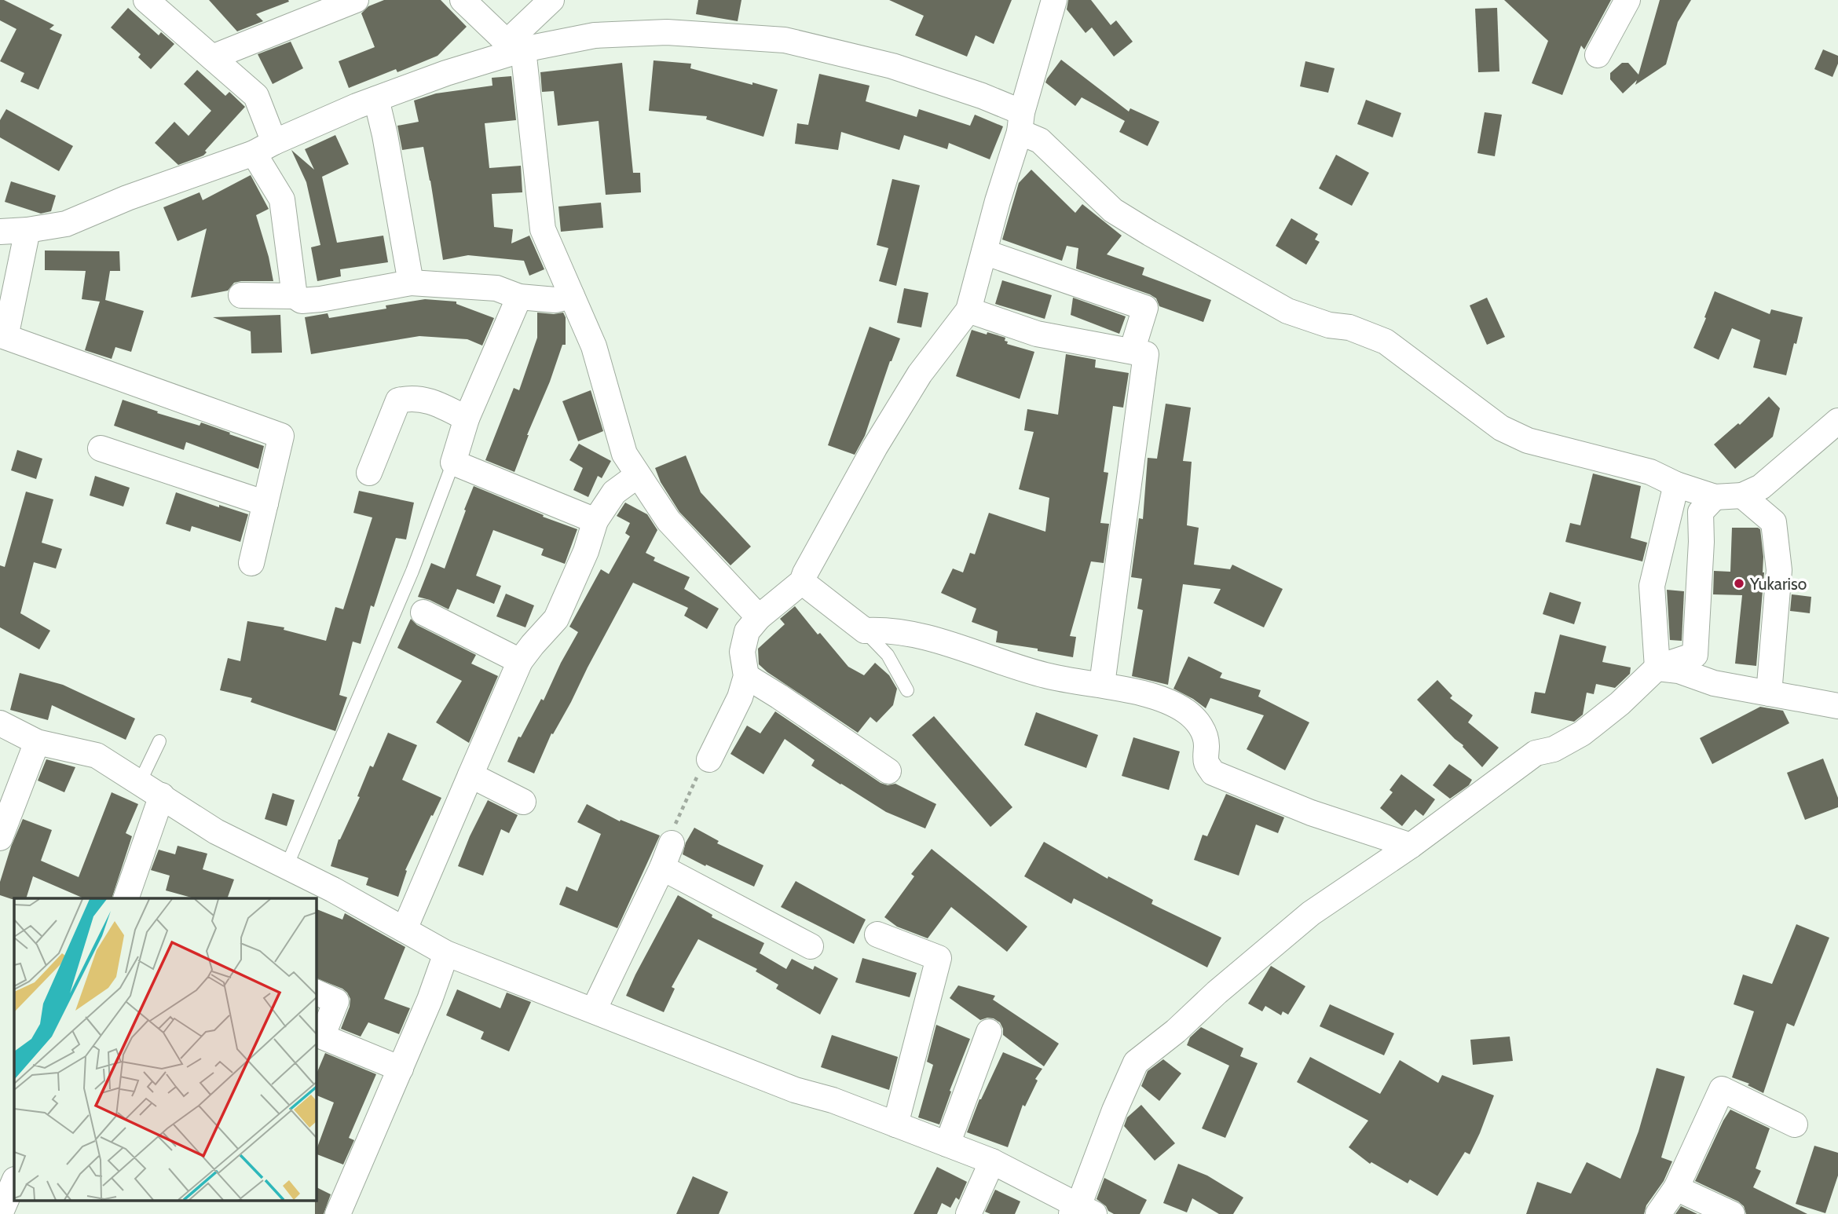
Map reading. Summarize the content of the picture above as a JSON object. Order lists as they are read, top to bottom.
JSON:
{
  "places": ["Yukariso"]
}
